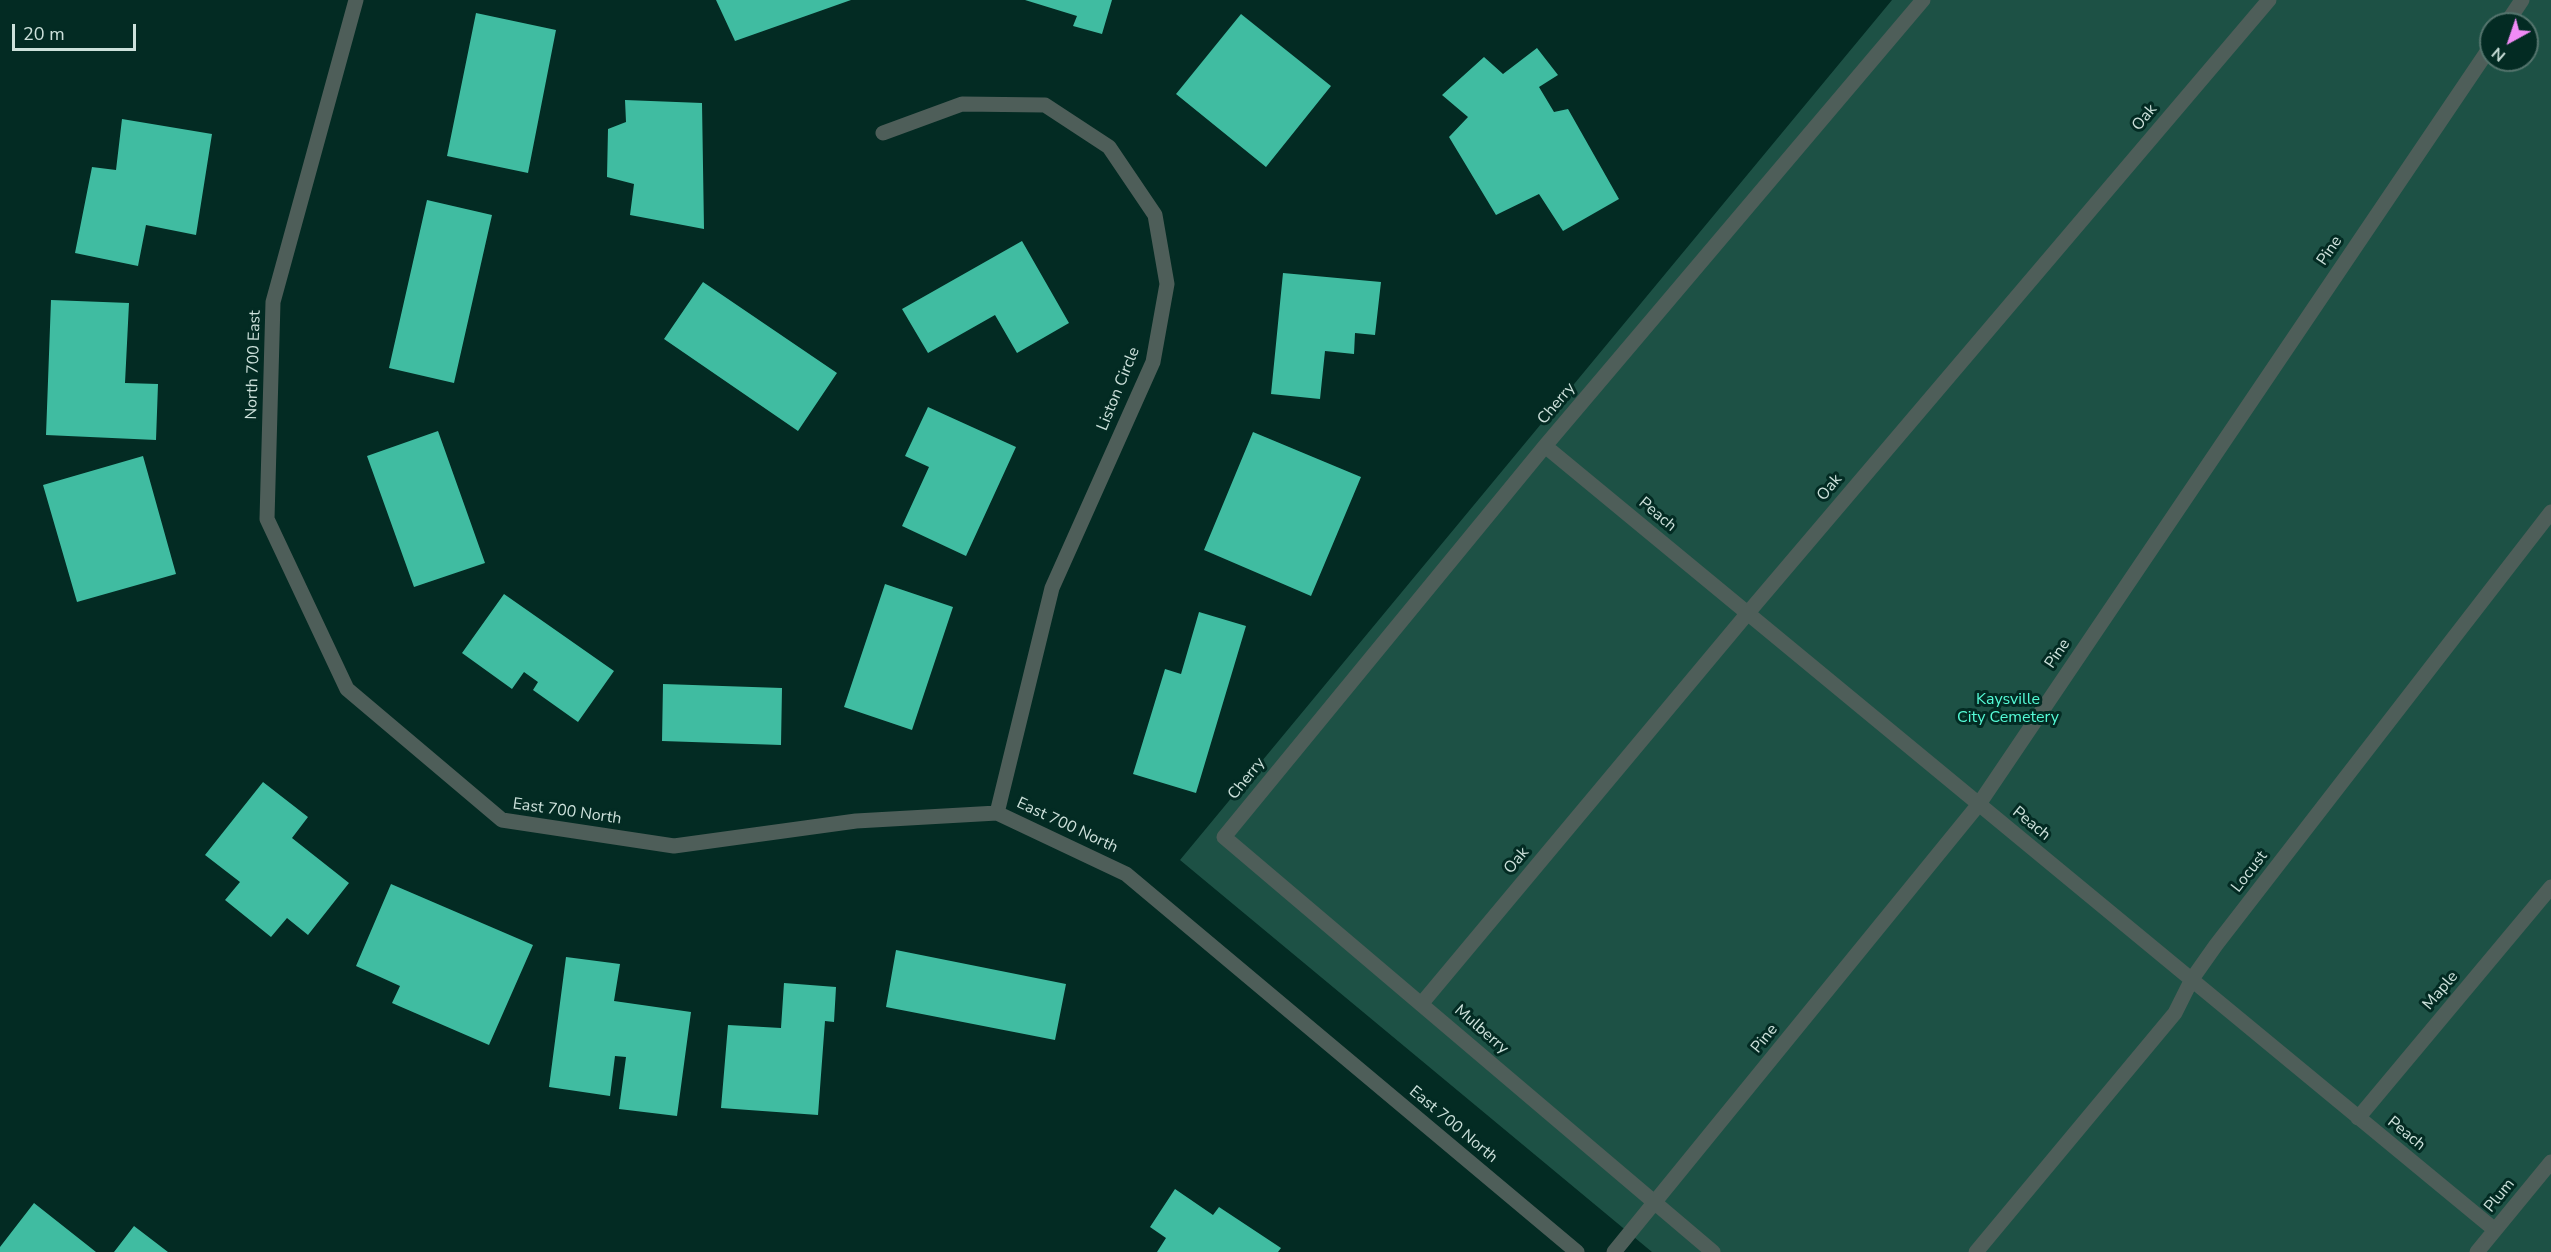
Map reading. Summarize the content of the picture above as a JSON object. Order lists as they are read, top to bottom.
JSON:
{
  "streets": {
    "street": [
      "Oak",
      "Pine",
      "North 700 East",
      "Liston Circle",
      "Cherry",
      "Peach",
      "East 700 North",
      "Locust",
      "Maple",
      "Mulberry",
      "Plum"
    ]
  },
  "crossings": [
    ["Oak", "Peach"],
    ["Oak", "Mulberry"],
    ["Pine", "Peach"],
    ["Pine", "Mulberry"],
    ["North 700 East", "East 700 North"],
    ["Liston Circle", "East 700 North"],
    ["Cherry", "Peach"],
    ["Cherry", "Mulberry"],
    ["Peach", "Locust"],
    ["Peach", "Maple"],
    ["Peach", "Plum"]
  ],
  "parks": ["Kaysville City Cemetery"],
  "scale_bar": "20 m",
  "north": "bottom left"
}
